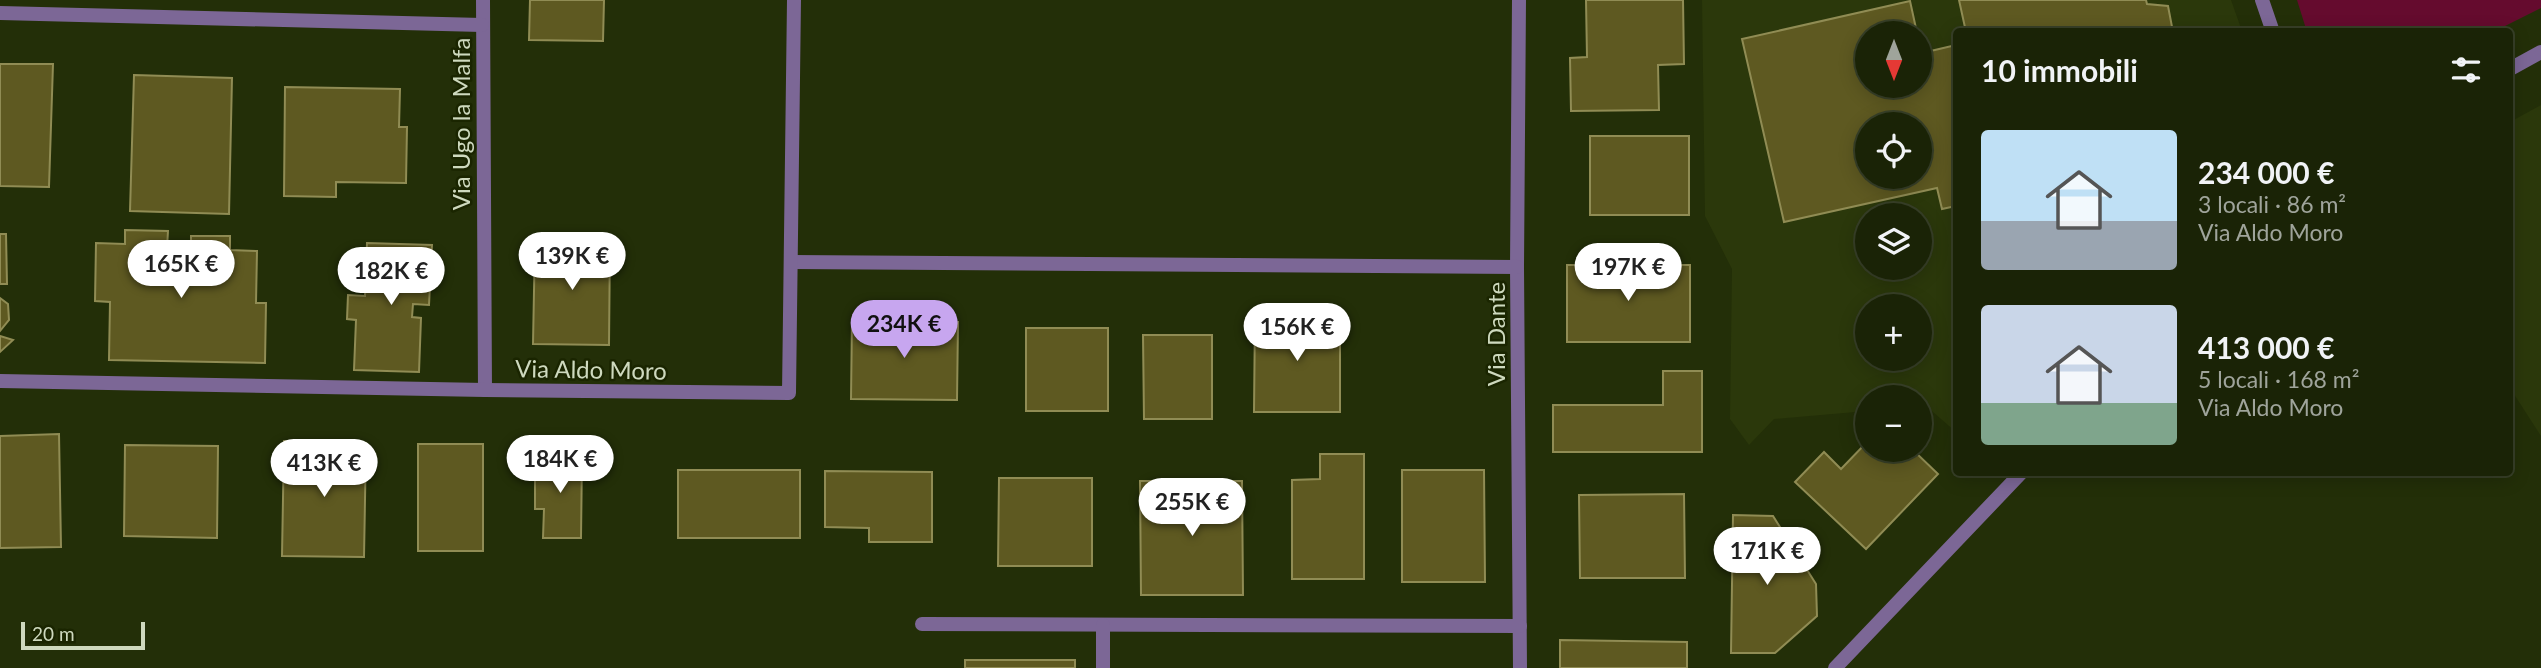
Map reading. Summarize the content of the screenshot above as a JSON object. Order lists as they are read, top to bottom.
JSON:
{
  "streets": {
    "street": ["Via Ugo la Malfa", "Via Dante", "Via Aldo Moro"]
  },
  "crossings": [
    ["Via Ugo la Malfa", "Via Aldo Moro"]
  ],
  "scale_bar": "20 m",
  "north": "bottom",
  "page": {
    "map_buttons": ["+", "−"],
    "heading": "10 immobili",
    "list": [
      {
        "name": "234 000 €",
        "note": "3 locali · 86 m² · Via Aldo Moro"
      },
      {
        "name": "413 000 €",
        "note": "5 locali · 168 m² · Via Aldo Moro"
      }
    ],
    "price": [
      "139K €",
      "165K €",
      "197K €",
      "182K €",
      "234K €",
      "156K €",
      "184K €",
      "413K €",
      "255K €",
      "171K €"
    ],
    "scale": "20 m"
  }
}
